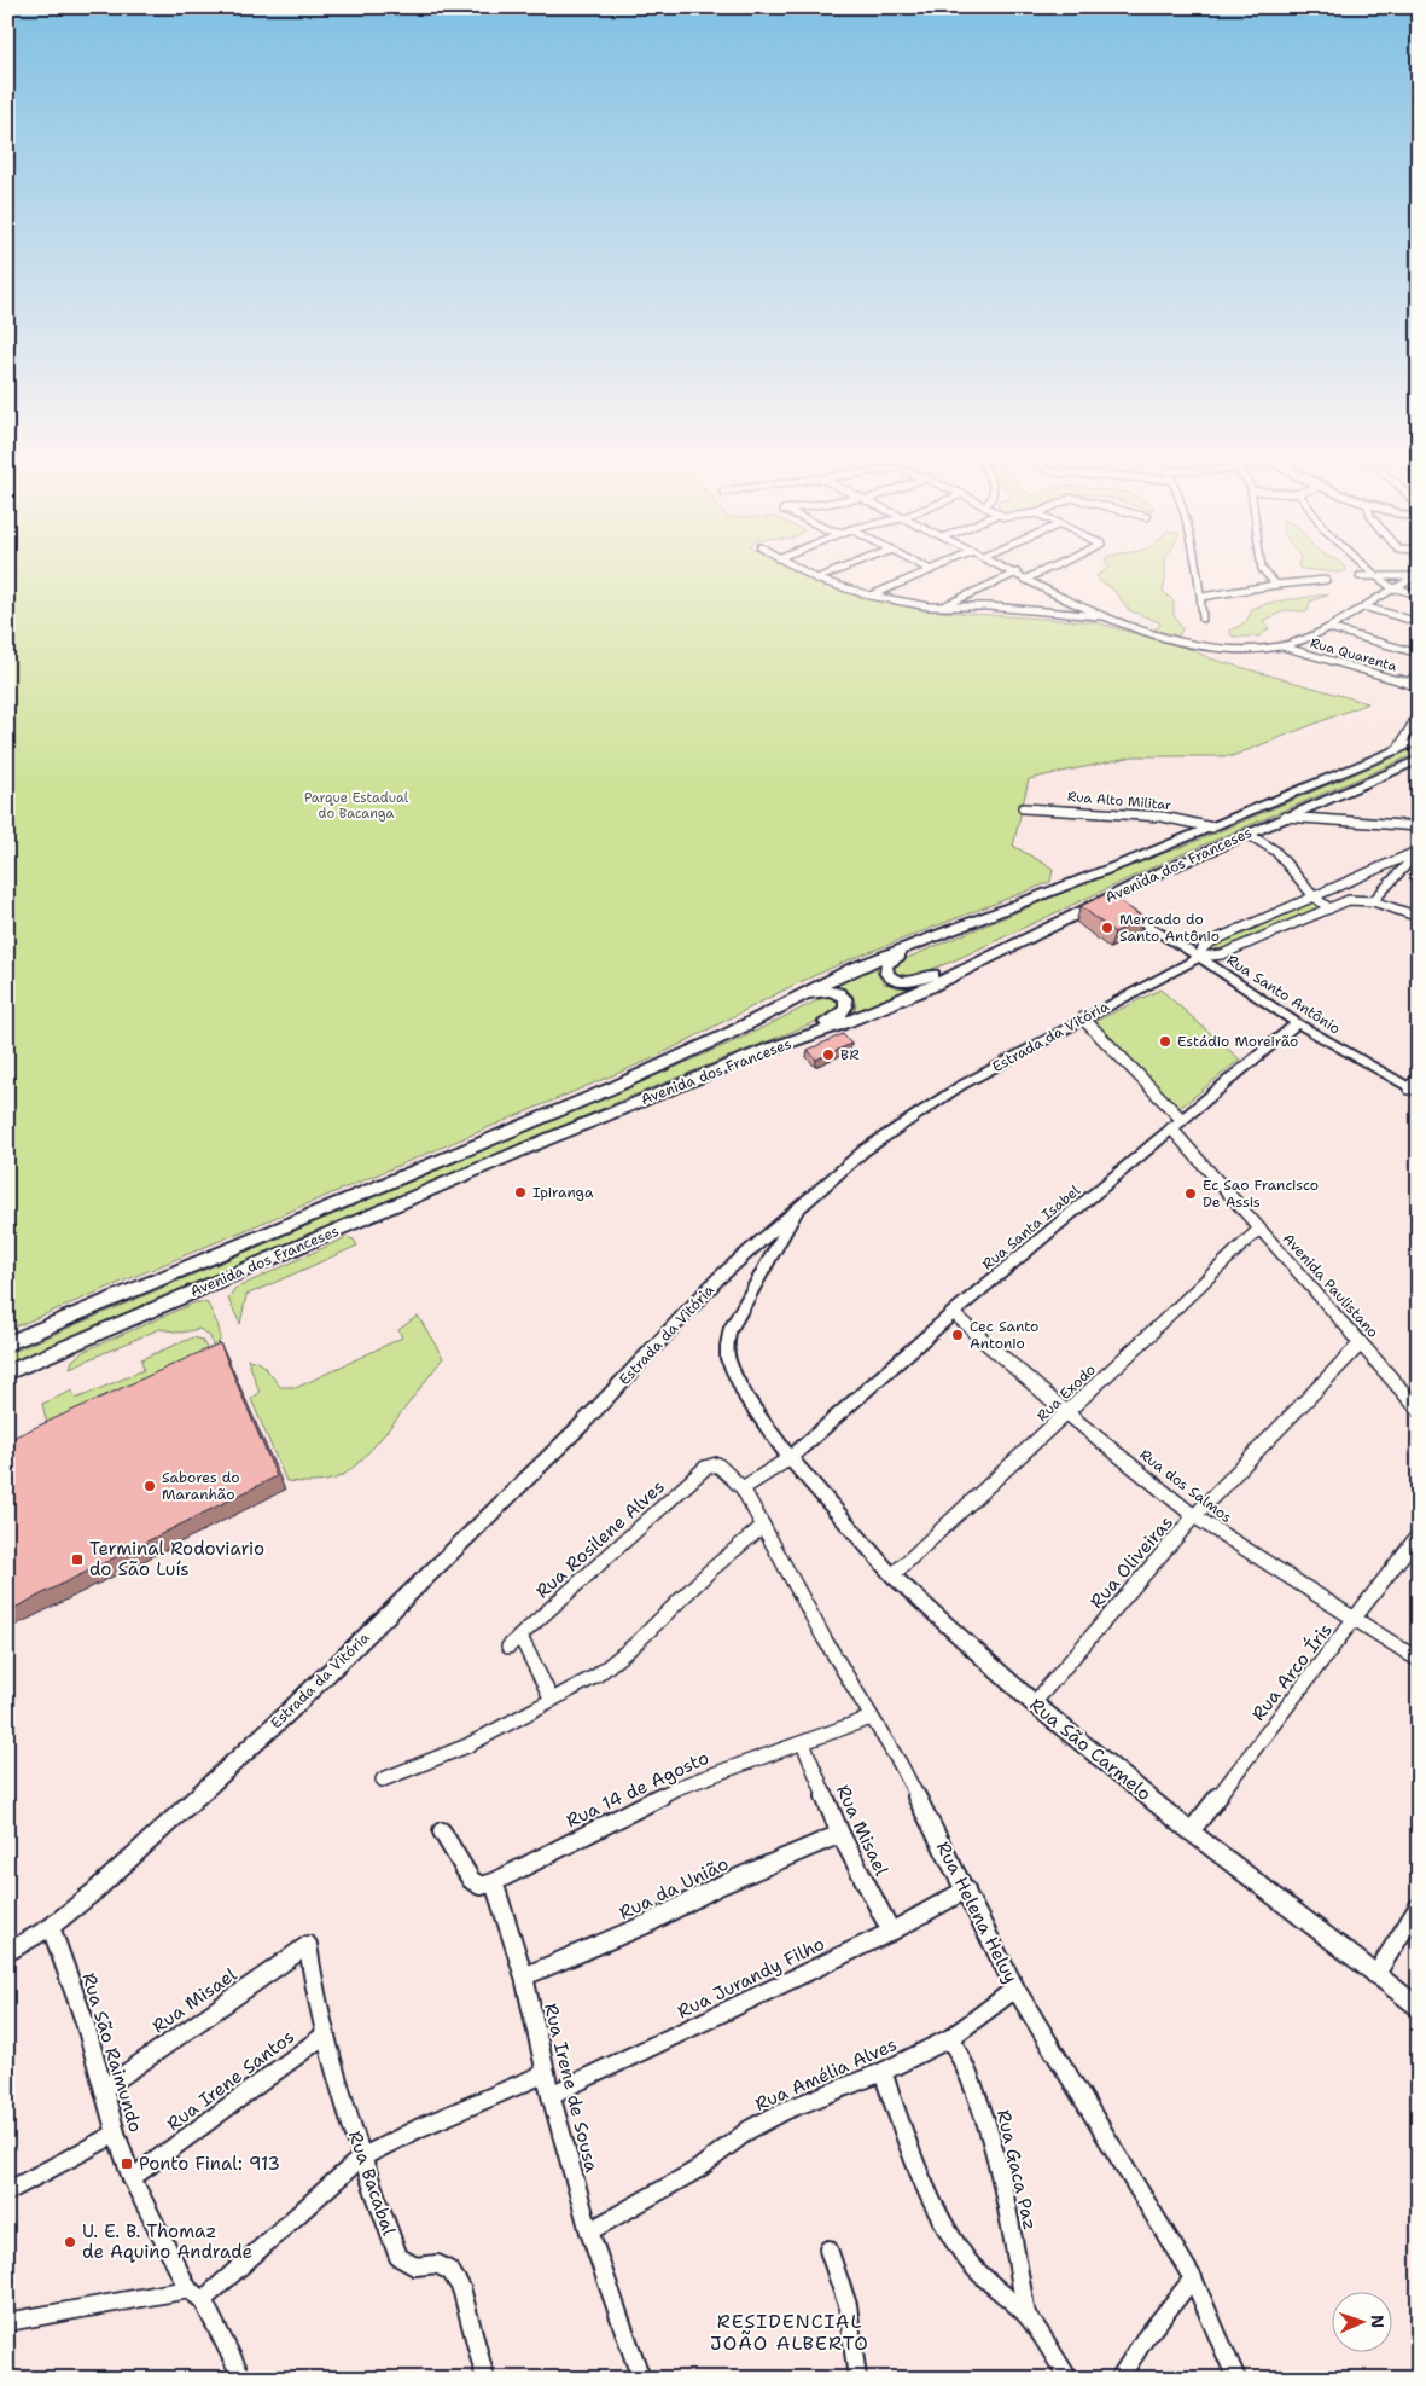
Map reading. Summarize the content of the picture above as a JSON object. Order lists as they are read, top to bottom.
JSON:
{
  "streets": {
    "main road": ["Avenida dos Franceses"],
    "street": [
      "Rua Quarenta",
      "Rua Alto Militar",
      "Rua Santo Antônio",
      "Estrada da Vitória",
      "Rua Santa Isabel",
      "Avenida Paulistano",
      "Rua Exodo",
      "Rua dos Salmos",
      "Rua Rosilene Alves",
      "Rua Oliveiras",
      "Rua Arco Íris",
      "Rua São Carmelo",
      "Rua 14 de Agosto",
      "Rua Misael",
      "Rua da União",
      "Rua Helena Heluy",
      "Rua Jurandy Filho",
      "Rua São Raimundo",
      "Rua Amélia Alves",
      "Rua Irene Santos",
      "Rua Irene de Sousa",
      "Rua Gaca Paz",
      "Rua Bacabal"
    ]
  },
  "crossings": [
    ["Rua Alto Militar", "Avenida dos Franceses"],
    ["Avenida dos Franceses", "Rua Santo Antônio"],
    ["Rua Santo Antônio", "Estrada da Vitória"],
    ["Rua Santo Antônio", "Rua Santa Isabel"],
    ["Estrada da Vitória", "Rua São Carmelo"],
    ["Estrada da Vitória", "Rua São Raimundo"],
    ["Rua Santa Isabel", "Avenida Paulistano"],
    ["Rua Santa Isabel", "Rua dos Salmos"],
    ["Rua Santa Isabel", "Rua São Carmelo"],
    ["Avenida Paulistano", "Rua Exodo"],
    ["Avenida Paulistano", "Rua Oliveiras"],
    ["Rua Exodo", "Rua dos Salmos"],
    ["Rua Exodo", "Rua São Carmelo"],
    ["Rua dos Salmos", "Rua Oliveiras"],
    ["Rua dos Salmos", "Rua Arco Íris"],
    ["Rua Rosilene Alves", "Rua Helena Heluy"],
    ["Rua Oliveiras", "Rua São Carmelo"],
    ["Rua Arco Íris", "Rua São Carmelo"],
    ["Rua 14 de Agosto", "Rua Misael"],
    ["Rua 14 de Agosto", "Rua Helena Heluy"],
    ["Rua 14 de Agosto", "Rua Irene de Sousa"],
    ["Rua Misael", "Rua da União"],
    ["Rua Misael", "Rua Jurandy Filho"],
    ["Rua Misael", "Rua São Raimundo"],
    ["Rua Misael", "Rua Bacabal"],
    ["Rua da União", "Rua Irene de Sousa"],
    ["Rua Helena Heluy", "Rua Jurandy Filho"],
    ["Rua Helena Heluy", "Rua Amélia Alves"],
    ["Rua Jurandy Filho", "Rua Irene de Sousa"],
    ["Rua São Raimundo", "Rua Irene Santos"],
    ["Rua Amélia Alves", "Rua Irene de Sousa"],
    ["Rua Amélia Alves", "Rua Gaca Paz"],
    ["Rua Irene Santos", "Rua Bacabal"]
  ],
  "districts": ["RESIDENCIAL JOÃO ALBERTO"],
  "parks": ["Parque Estadual do Bacanga"],
  "places": {
    "other": [
      "Mercado do Santo Antônio",
      "Estádio Moreirão",
      "BR",
      "Ipiranga",
      "Ec Sao Francisco De Assis",
      "Cec Santo Antonio",
      "Sabores do Maranhão",
      "U. E. B. Thomaz de Aquino Andrade"
    ],
    "transit": ["Terminal Rodoviario do São Luís", "Ponto Final: 913"]
  },
  "north": "right"
}
